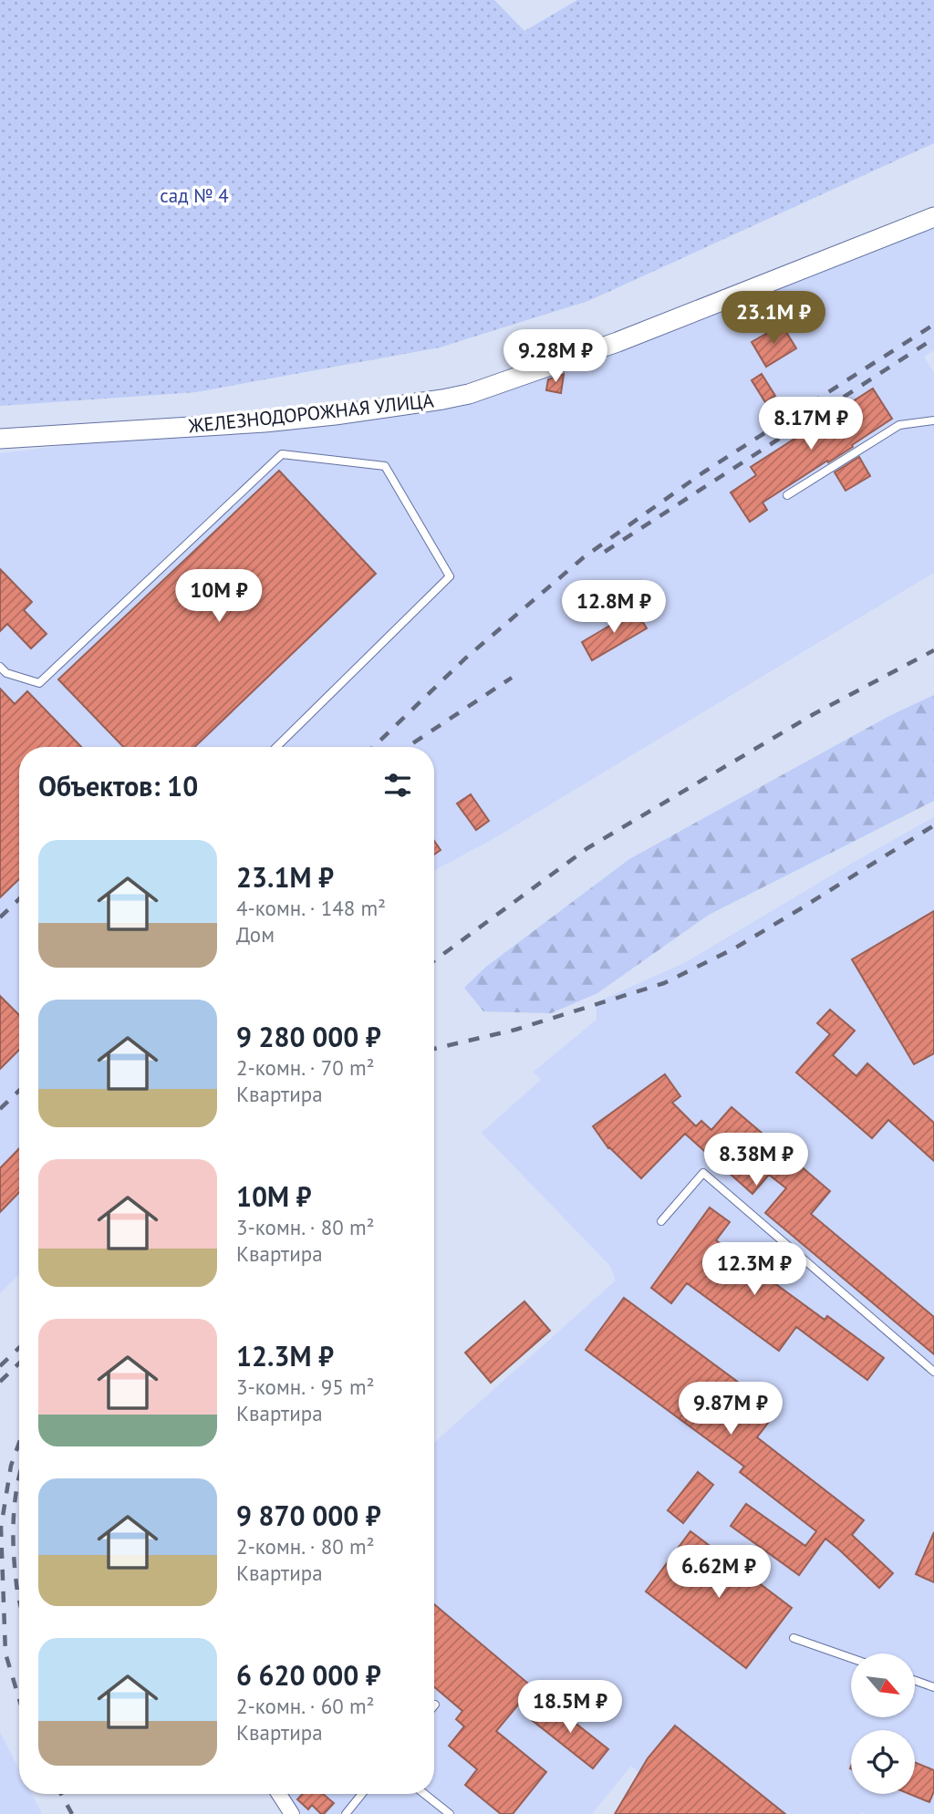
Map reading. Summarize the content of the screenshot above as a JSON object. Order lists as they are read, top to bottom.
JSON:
{
  "streets": {
    "street": ["ЖЕЛЕЗНОДОРОЖНАЯ УЛИЦА"]
  },
  "parks": ["сад № 4"],
  "north": "bottom right",
  "page": {
    "price": [
      "23.1M ₽",
      "9.28M ₽",
      "8.17M ₽",
      "10M ₽",
      "12.8M ₽",
      "8.38M ₽",
      "12.3M ₽",
      "9.87M ₽",
      "6.62M ₽",
      "18.5M ₽"
    ],
    "heading": "Объектов: 10",
    "list": [
      {
        "name": "23.1M ₽",
        "note": "4-комн. · 148 m² · Дом"
      },
      {
        "name": "9 280 000 ₽",
        "note": "2-комн. · 70 m² · Квартира"
      },
      {
        "name": "10M ₽",
        "note": "3-комн. · 80 m² · Квартира"
      },
      {
        "name": "12.3M ₽",
        "note": "3-комн. · 95 m² · Квартира"
      },
      {
        "name": "9 870 000 ₽",
        "note": "2-комн. · 80 m² · Квартира"
      },
      {
        "name": "6 620 000 ₽",
        "note": "2-комн. · 60 m² · Квартира"
      }
    ]
  }
}
